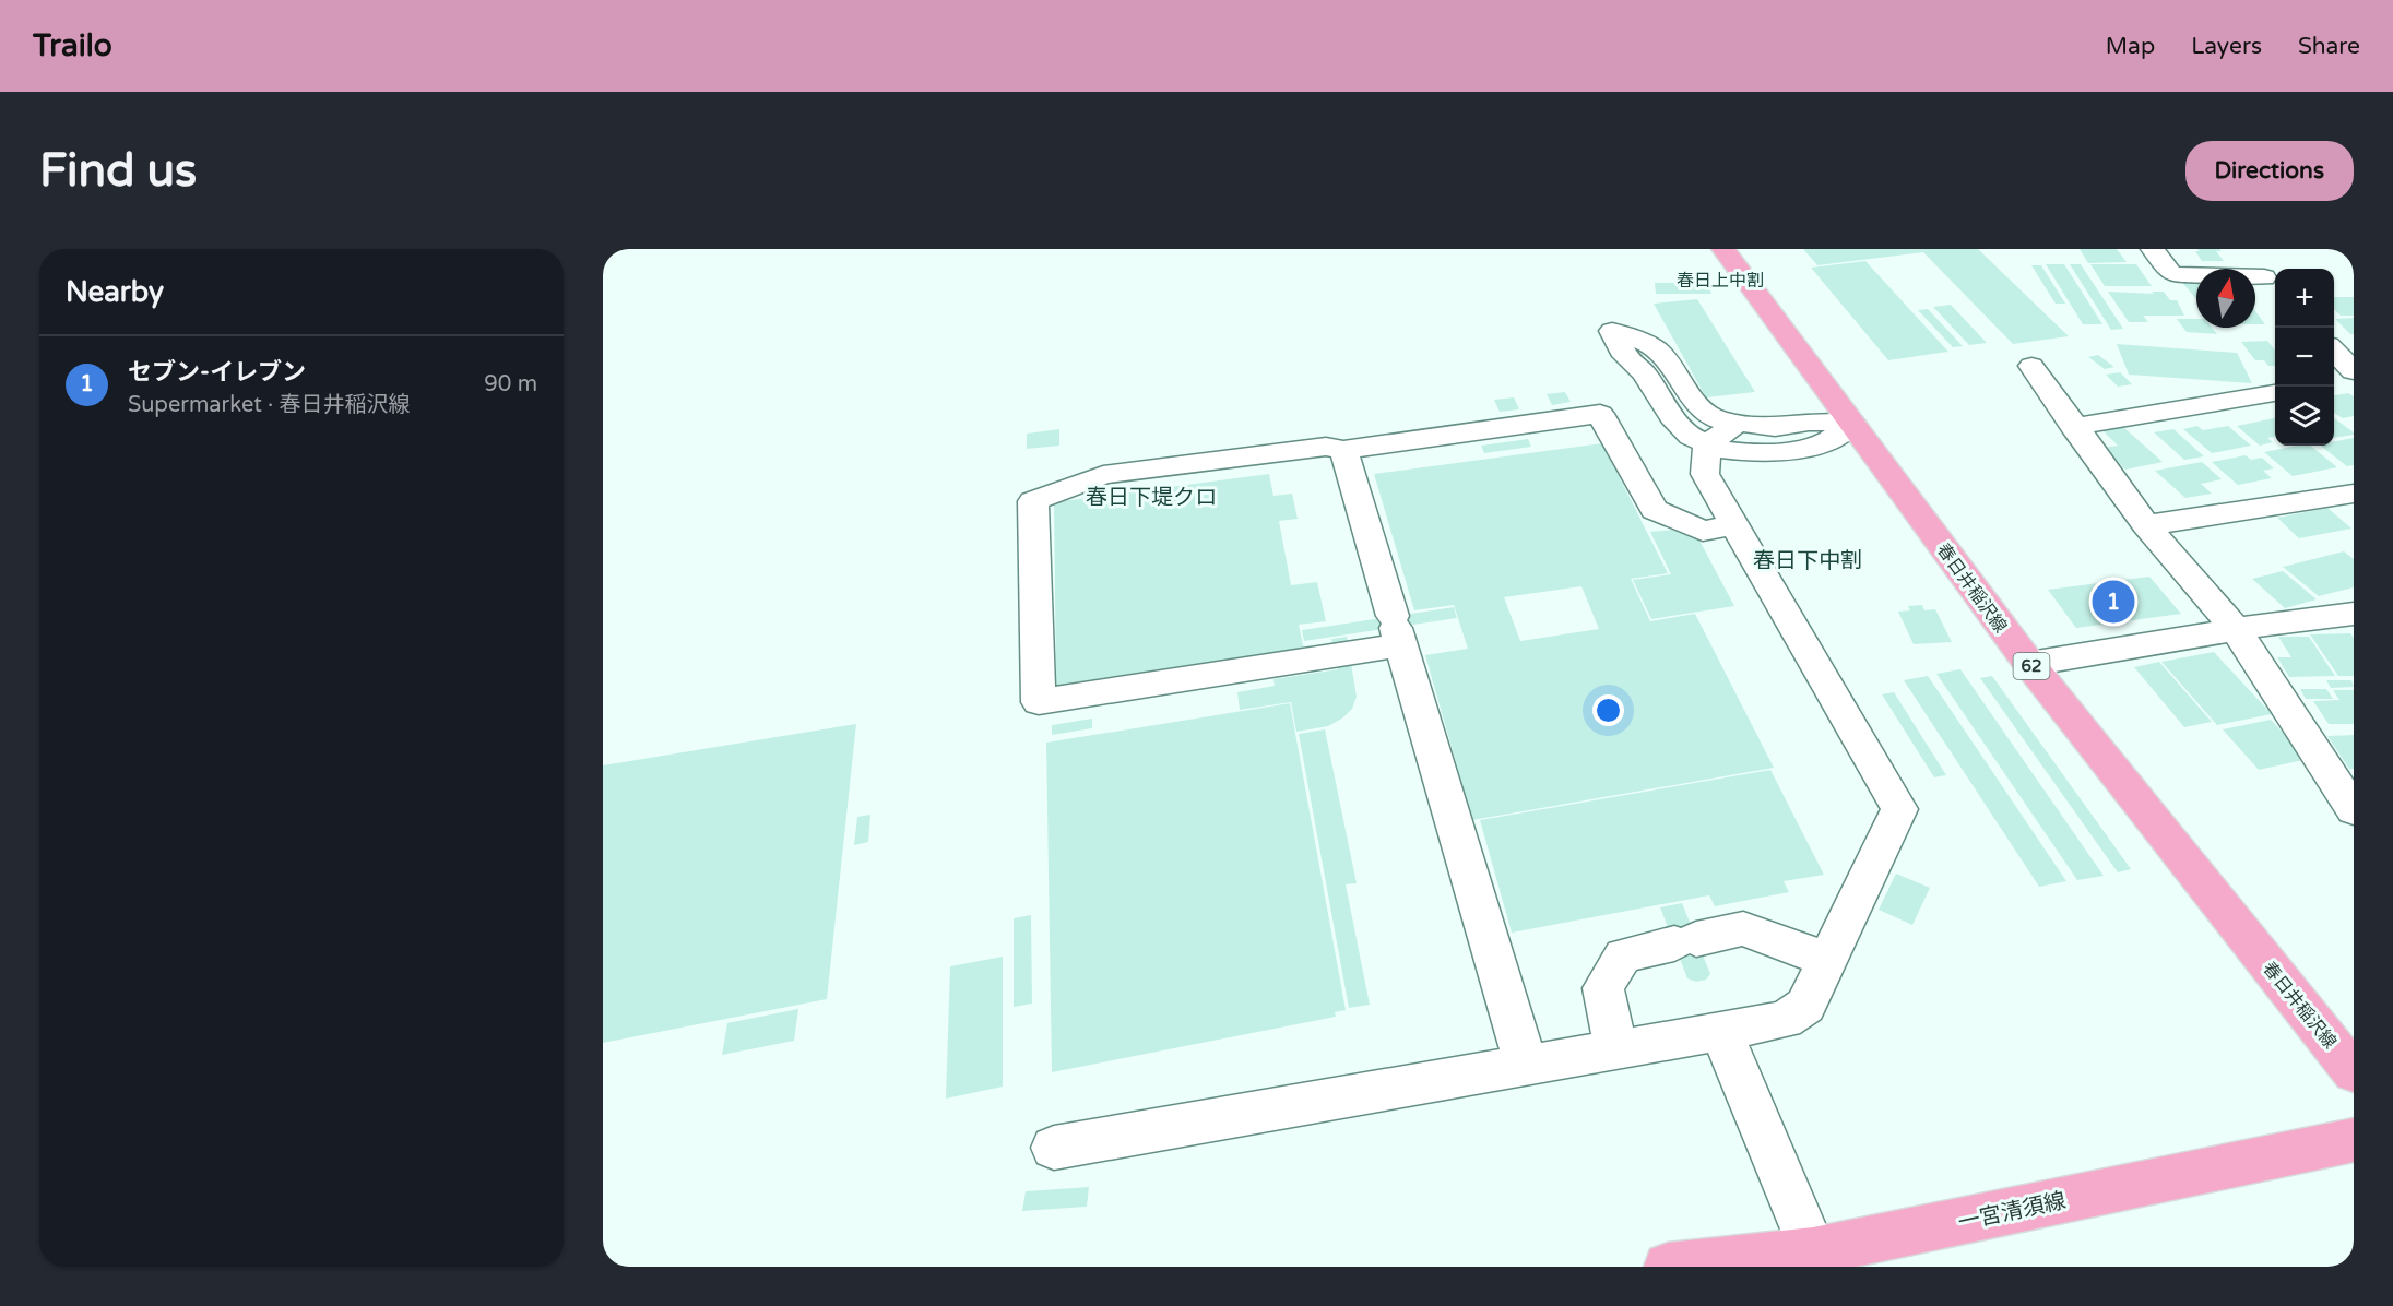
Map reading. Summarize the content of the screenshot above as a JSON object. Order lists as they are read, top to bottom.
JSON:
{
  "streets": {
    "main road": ["春日井稲沢線", "62", "一宮清須線"]
  },
  "districts": ["春日上中割", "春日下堤クロ", "春日下中割"],
  "north": "top",
  "page": {
    "header": "Trailo",
    "nav": ["Map", "Layers", "Share"],
    "buttons": "Directions",
    "title": "Find us",
    "heading": "Nearby",
    "map_buttons": ["+", "−"],
    "list": [
      {
        "mark": "1",
        "name": "セブン-イレブン",
        "note": "Supermarket · 春日井稲沢線",
        "value": "90 m"
      }
    ],
    "pins": "1"
  }
}
